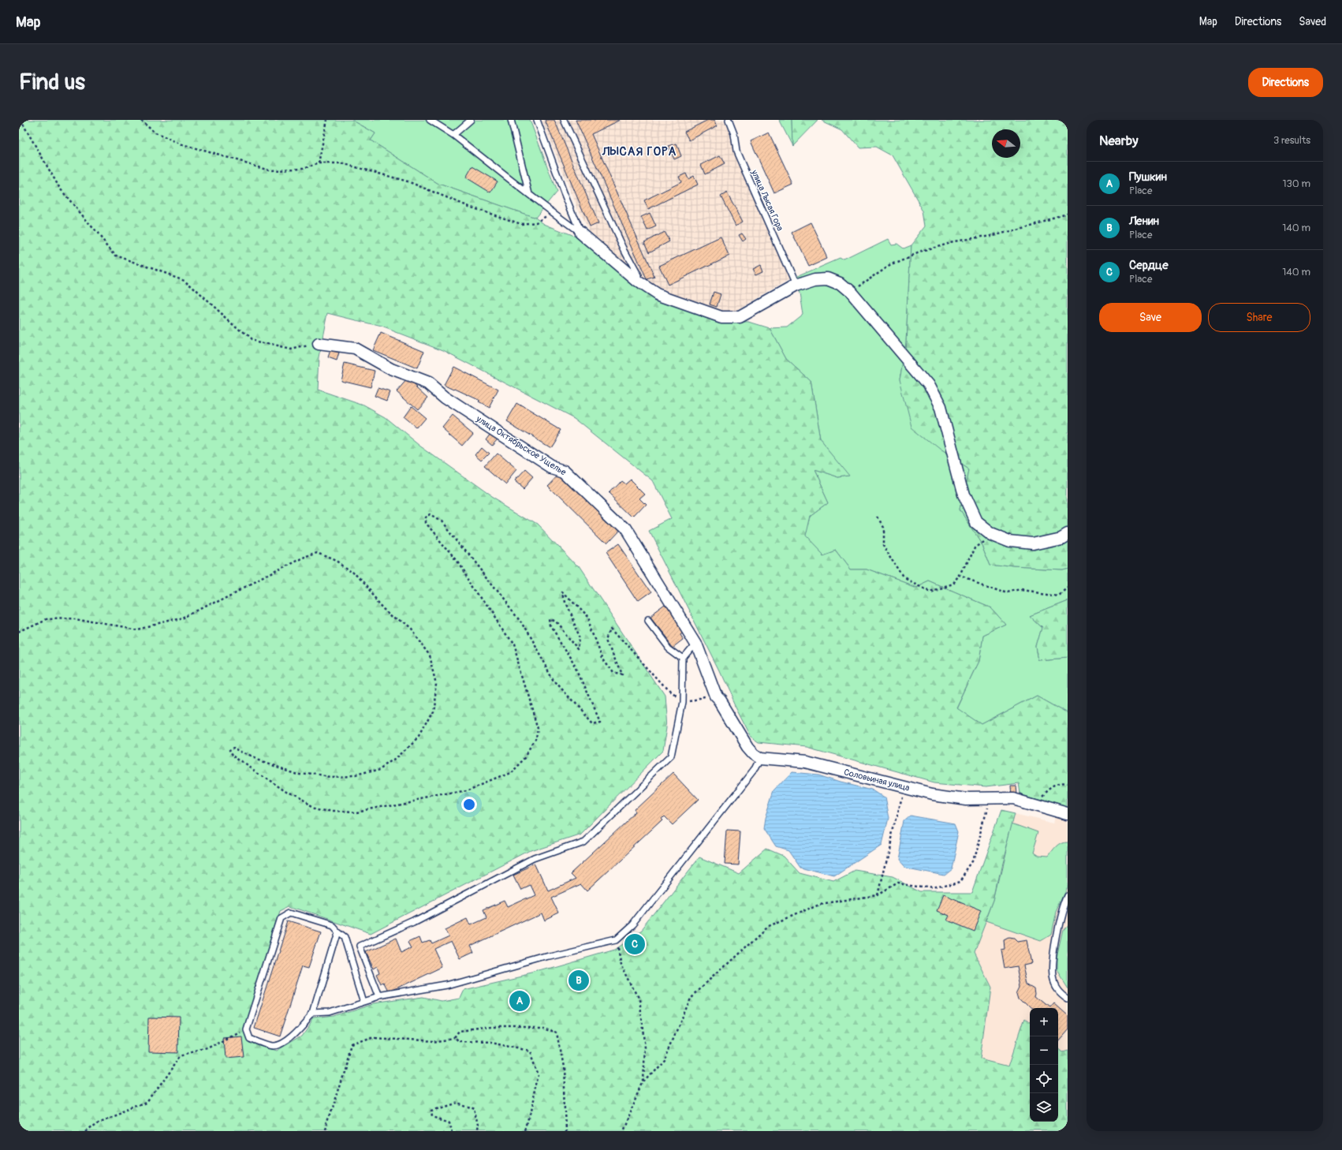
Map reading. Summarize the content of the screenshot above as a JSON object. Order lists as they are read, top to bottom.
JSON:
{
  "streets": {
    "street": ["улица Октябрьское Ущелье", "Соловьиная улица"],
    "lane": ["улица Лысая Гора"]
  },
  "districts": ["ЛЫСАЯ ГОРА"],
  "north": "left",
  "page": {
    "header": "Map",
    "nav": ["Map", "Directions", "Saved"],
    "buttons": [
      "Directions",
      ["Save", "Share"]
    ],
    "title": "Find us",
    "heading": ["Nearby", "3 results"],
    "list": [
      {
        "mark": "A",
        "name": "Пушкин",
        "note": "Place",
        "value": "130 m"
      },
      {
        "mark": "B",
        "name": "Ленин",
        "note": "Place",
        "value": "140 m"
      },
      {
        "mark": "C",
        "name": "Сердце",
        "note": "Place",
        "value": "140 m"
      }
    ],
    "pins": ["C", "B", "A"],
    "map_buttons": ["+", "−"]
  }
}
